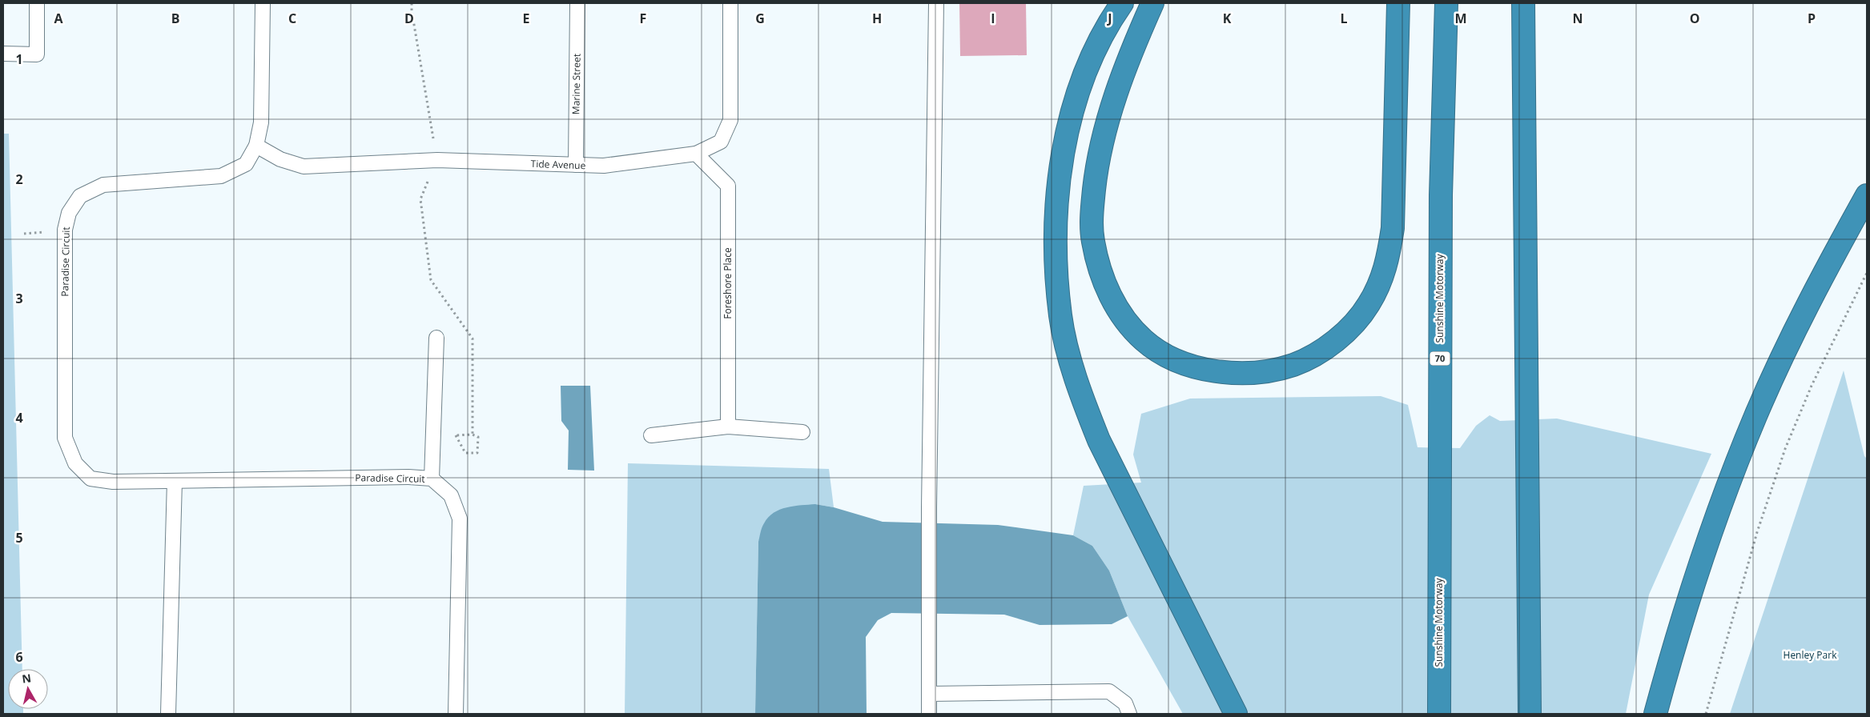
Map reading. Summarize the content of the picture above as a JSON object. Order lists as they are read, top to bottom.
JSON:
{
  "streets": {
    "highway": ["Sunshine Motorway", "70"],
    "lane": [
      "Marine Street",
      "Tide Avenue",
      "Paradise Circuit",
      "Foreshore Place"
    ]
  },
  "crossings": [
    ["Marine Street", "Tide Avenue"],
    ["Tide Avenue", "Paradise Circuit"],
    ["Tide Avenue", "Foreshore Place"]
  ],
  "parks": ["Henley Park"],
  "north": "top",
  "grid": {
    "columns": [
      "A",
      "B",
      "C",
      "D",
      "E",
      "F",
      "G",
      "H",
      "I",
      "J",
      "K",
      "L",
      "M",
      "N",
      "O",
      "P"
    ],
    "rows": [
      "1",
      "2",
      "3",
      "4",
      "5",
      "6"
    ]
  }
}
